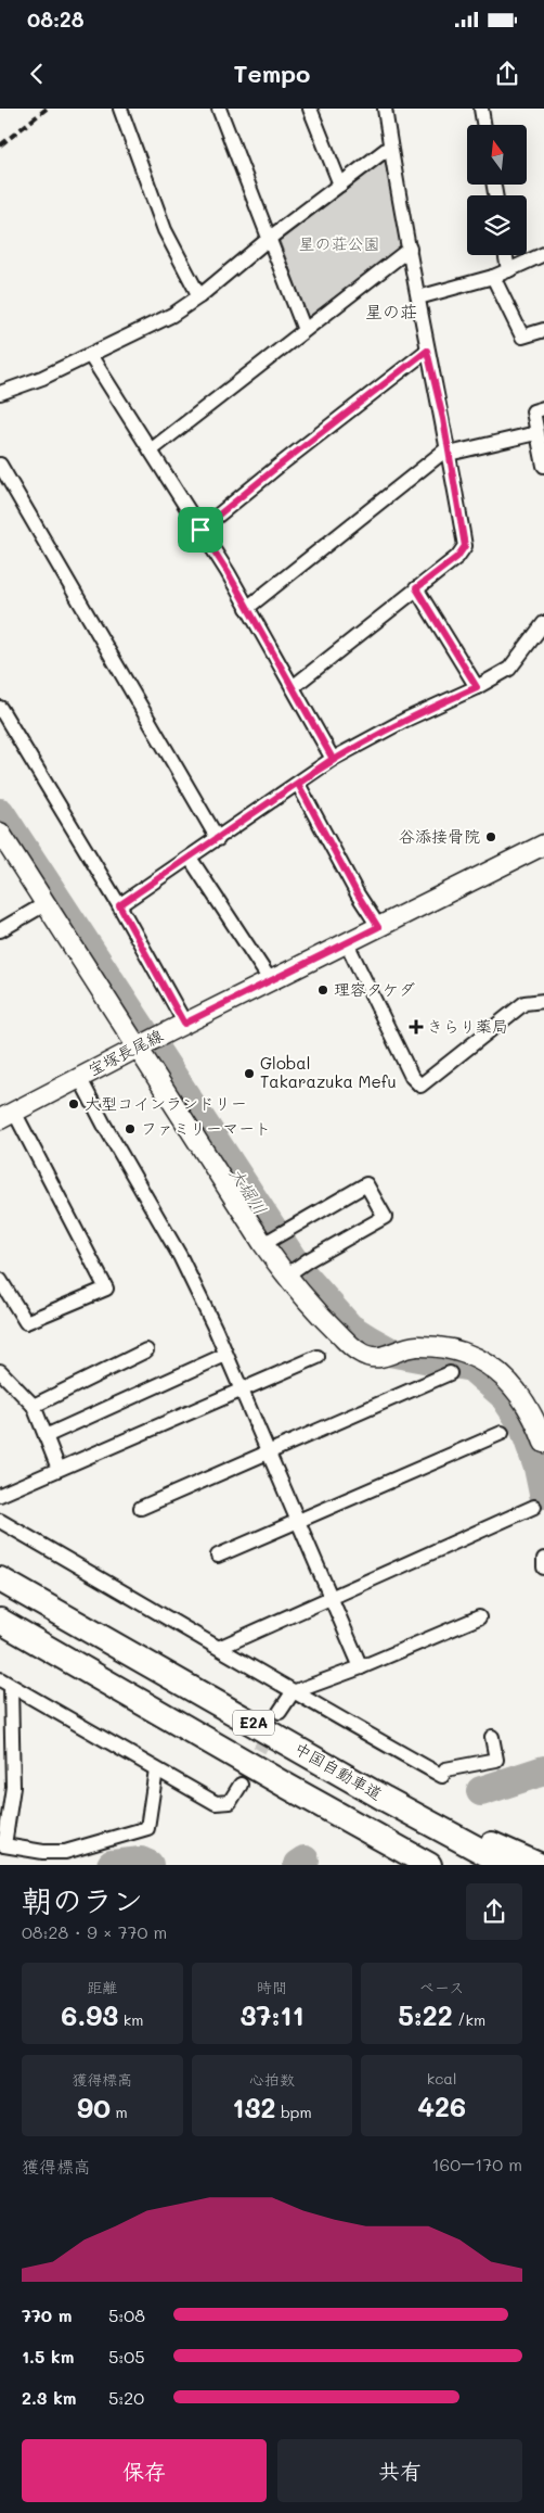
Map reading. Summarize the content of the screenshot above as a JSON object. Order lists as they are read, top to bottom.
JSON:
{
  "streets": {
    "highway": ["E2A", "中国自動車道"],
    "street": ["宝塚長尾線"]
  },
  "districts": ["星の荘"],
  "water": ["大堀川"],
  "parks": ["星の荘公園"],
  "places": {
    "other": [
      "谷添接骨院",
      "理容タケダ",
      "Global Takarazuka Mefu",
      "大型コインランドリー",
      "ファミリーマート"
    ],
    "health": ["きらり薬局"]
  },
  "north": "top",
  "page": {
    "status": "08:28",
    "header": "Tempo",
    "heading": ["朝のラン", "08:28 · 9 × 770 m"],
    "stats": [
      ["距離", "6.93 km"],
      ["時間", "37:11"],
      ["ペース", "5:22 /km"],
      ["獲得標高", "90 m"],
      ["心拍数", "132 bpm"],
      ["kcal", "426"]
    ],
    "chart": ["獲得標高", "160–170 m"],
    "list": [
      {
        "name": "770 m",
        "note": "5:08"
      },
      {
        "name": "1.5 km",
        "note": "5:05"
      },
      {
        "name": "2.3 km",
        "note": "5:20"
      }
    ],
    "buttons": ["保存", "共有"]
  }
}
